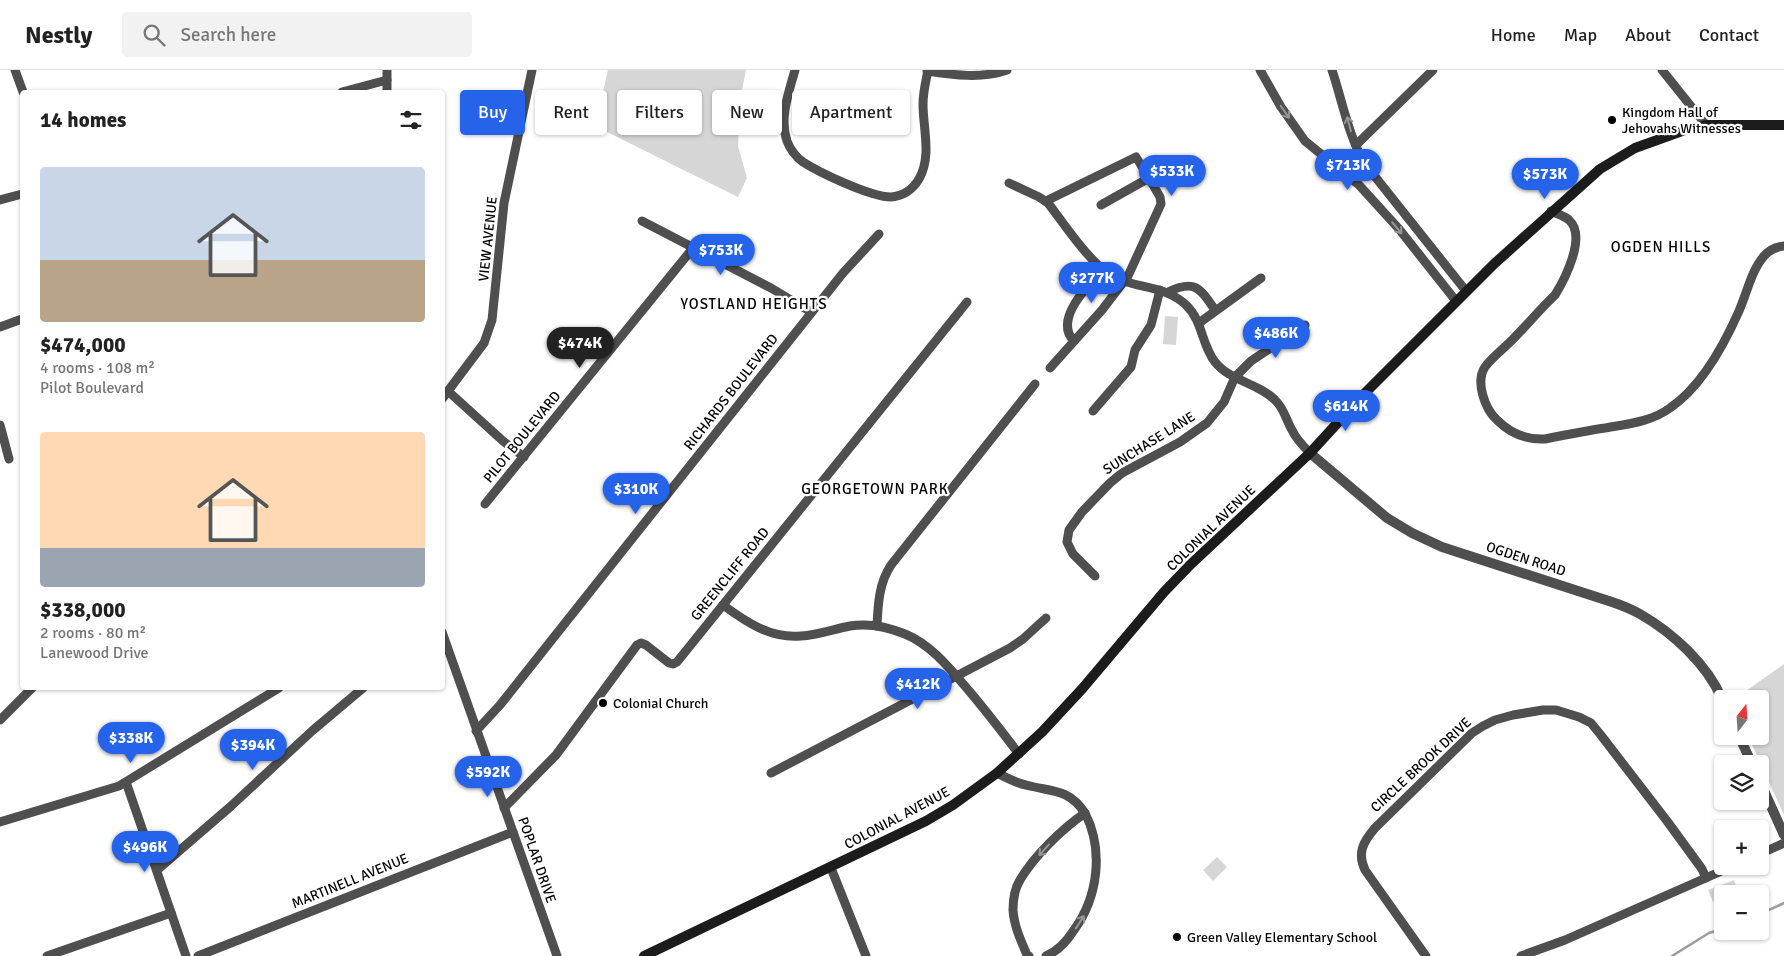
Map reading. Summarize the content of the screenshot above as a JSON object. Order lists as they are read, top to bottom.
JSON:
{
  "streets": {
    "main road": ["COLONIAL AVENUE"],
    "street": [
      "VIEW AVENUE",
      "RICHARDS BOULEVARD",
      "PILOT BOULEVARD",
      "SUNCHASE LANE",
      "OGDEN ROAD",
      "GREENCLIFF ROAD",
      "CIRCLE BROOK DRIVE",
      "POPLAR DRIVE",
      "MARTINELL AVENUE"
    ]
  },
  "crossings": [
    ["RICHARDS BOULEVARD", "POPLAR DRIVE"],
    ["COLONIAL AVENUE", "OGDEN ROAD"],
    ["GREENCLIFF ROAD", "POPLAR DRIVE"],
    ["POPLAR DRIVE", "MARTINELL AVENUE"]
  ],
  "districts": ["OGDEN HILLS", "YOSTLAND HEIGHTS", "GEORGETOWN PARK"],
  "places": ["Kingdom Hall of Jehovahs Witnesses", "Colonial Church", "Green Valley Elementary School"],
  "north": "top",
  "page": {
    "header": "Nestly",
    "search": "Search here",
    "nav": [
      "Home",
      "Map",
      "About",
      "Contact"
    ],
    "chip": [
      "Buy",
      "Rent",
      "Filters",
      "New",
      "Apartment"
    ],
    "heading": "14 homes",
    "price": [
      "$713K",
      "$533K",
      "$573K",
      "$753K",
      "$277K",
      "$486K",
      "$474K",
      "$614K",
      "$310K",
      "$412K",
      "$338K",
      "$394K",
      "$592K",
      "$496K"
    ],
    "list": [
      {
        "name": "$474,000",
        "note": "4 rooms · 108 m² · Pilot Boulevard"
      },
      {
        "name": "$338,000",
        "note": "2 rooms · 80 m² · Lanewood Drive"
      }
    ],
    "map_buttons": ["+", "−"]
  }
}
